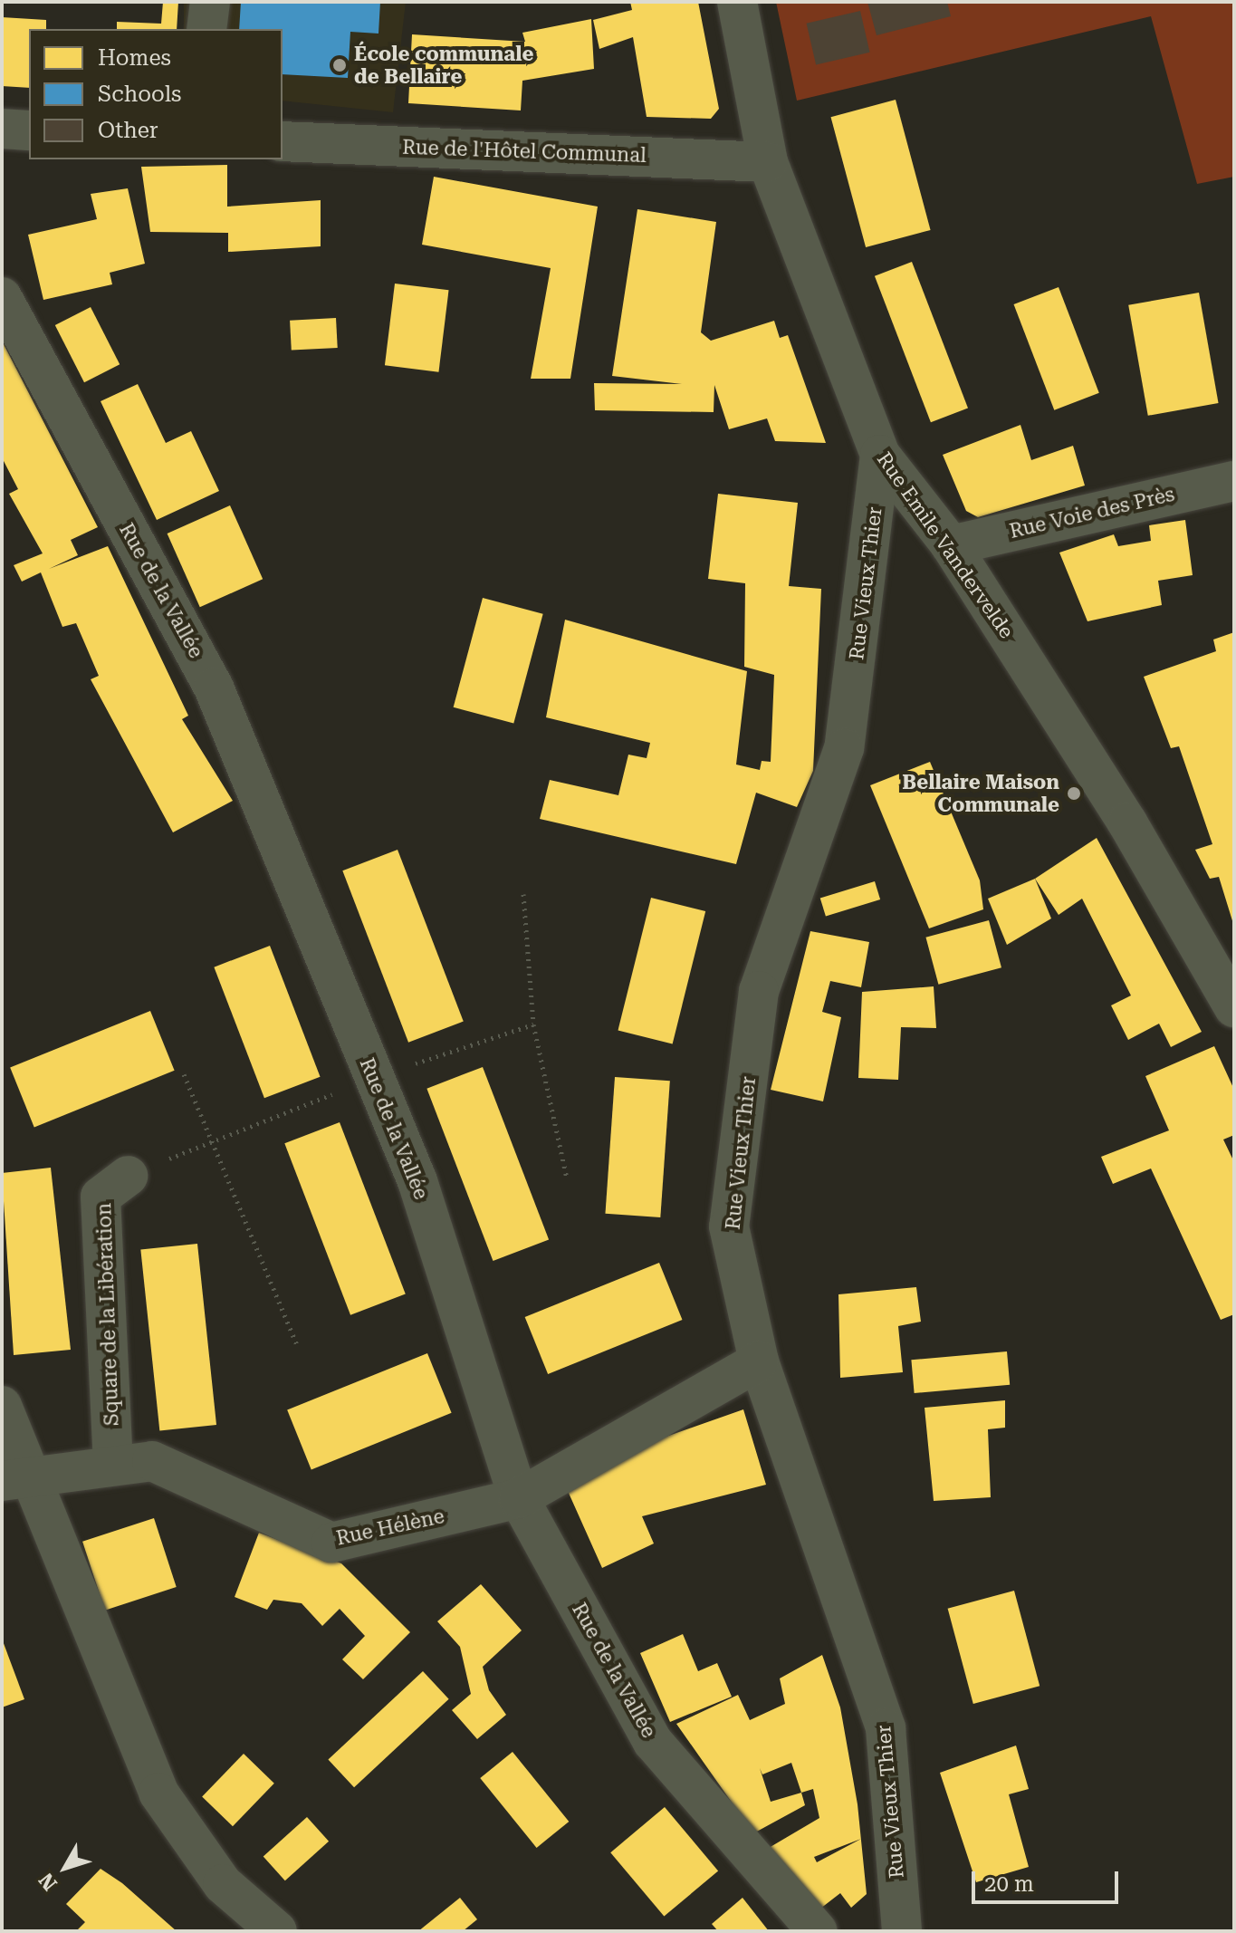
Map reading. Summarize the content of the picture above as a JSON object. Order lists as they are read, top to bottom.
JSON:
{
  "streets": {
    "street": [
      "Rue de l'Hôtel Communal",
      "Rue Voie des Près",
      "Rue Emile Vandervelde",
      "Rue Vieux Thier",
      "Rue de la Vallée",
      "Square de la Libération",
      "Rue Hélène"
    ]
  },
  "crossings": [
    ["Rue de l'Hôtel Communal", "Rue Emile Vandervelde"],
    ["Rue Voie des Près", "Rue Emile Vandervelde"],
    ["Rue Emile Vandervelde", "Rue Vieux Thier"],
    ["Rue Vieux Thier", "Rue Hélène"],
    ["Rue de la Vallée", "Rue Hélène"],
    ["Square de la Libération", "Rue Hélène"]
  ],
  "places": ["École communale de Bellaire", "Bellaire Maison Communale"],
  "legend": ["Homes", "Schools", "Other"],
  "scale_bar": "20 m",
  "north": "bottom left"
}
